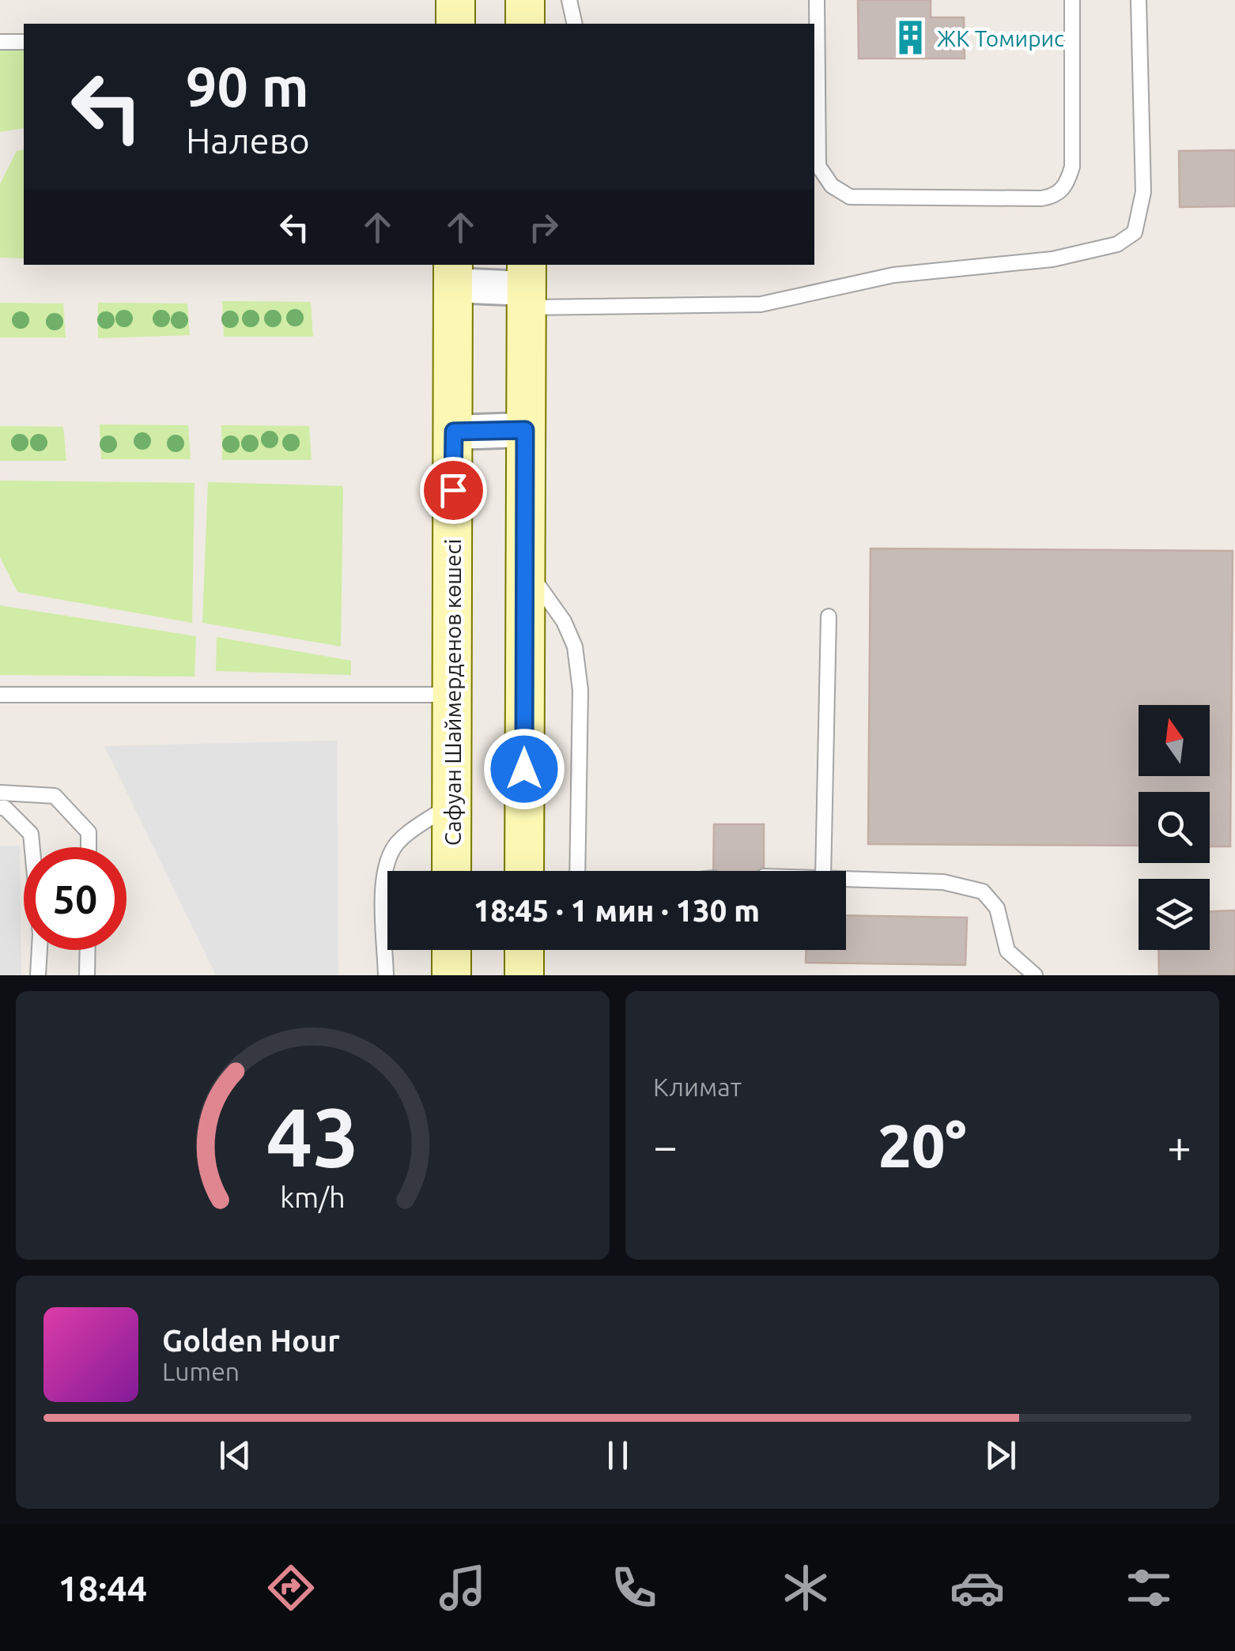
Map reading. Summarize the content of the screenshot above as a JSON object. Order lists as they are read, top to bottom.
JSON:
{
  "streets": {
    "main road": ["Сафуан Шаймерденов көшесі"]
  },
  "places": {
    "building": ["ЖК Томирис"]
  },
  "north": "top",
  "page": {
    "turn": ["90 m", "Налево"],
    "limit": "50",
    "trip": "18:45 · 1 мин · 130 m",
    "tile": "Климат",
    "heat": ["−", "20°", "+"],
    "song": ["Golden Hour", "Lumen"],
    "tabs": "18:44",
    "gauge": ["43", "km/h"]
  }
}
